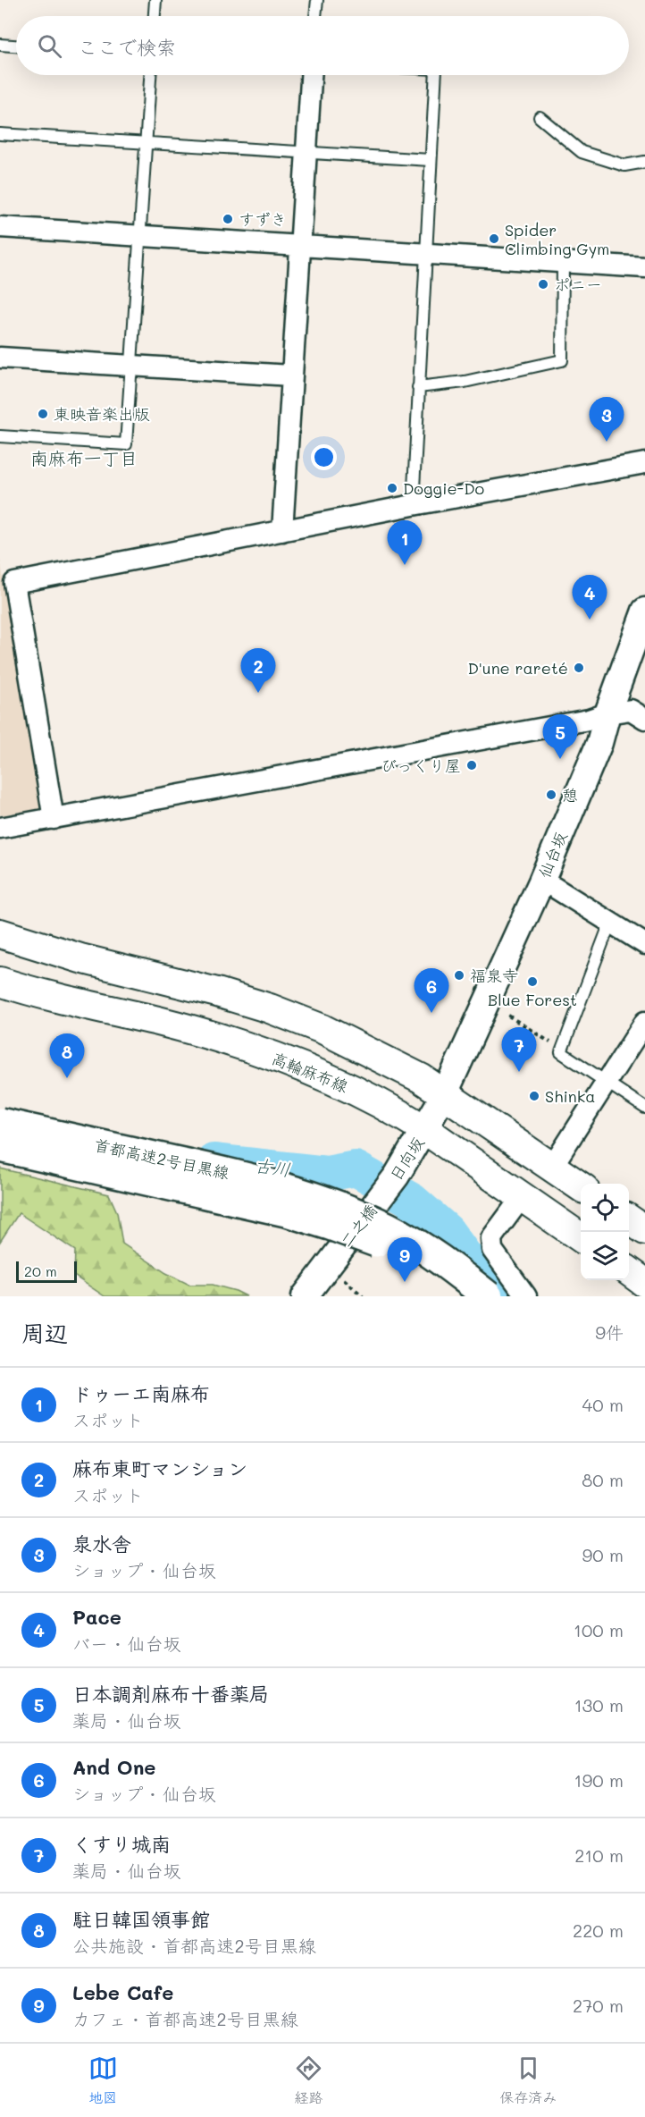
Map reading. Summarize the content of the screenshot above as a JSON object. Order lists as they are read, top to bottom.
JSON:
{
  "streets": {
    "highway": ["首都高速2号目黒線"],
    "main road": ["高輪麻布線"],
    "street": ["仙台坂", "日向坂", "二之橋"]
  },
  "crossings": [
    ["仙台坂", "高輪麻布線"],
    ["仙台坂", "日向坂"],
    ["高輪麻布線", "日向坂"],
    ["日向坂", "二之橋"]
  ],
  "districts": ["南麻布一丁目"],
  "water": ["古川"],
  "places": [
    "すずき",
    "Spider Climbing Gym",
    "ポニー",
    "東映音楽出版",
    "Doggie-Do",
    "D'une rareté",
    "びっくり屋",
    "憩",
    "福泉寺",
    "Blue Forest",
    "Shinka"
  ],
  "scale_bar": "20 m",
  "page": {
    "search": "ここで検索",
    "pins": [
      "3",
      "1",
      "4",
      "2",
      "5",
      "6",
      "7",
      "8",
      "9"
    ],
    "scale": "20 m",
    "heading": ["周辺", "9件"],
    "list": [
      {
        "mark": "1",
        "name": "ドゥーエ南麻布",
        "note": "スポット",
        "value": "40 m"
      },
      {
        "mark": "2",
        "name": "麻布東町マンション",
        "note": "スポット",
        "value": "80 m"
      },
      {
        "mark": "3",
        "name": "泉水舎",
        "note": "ショップ · 仙台坂",
        "value": "90 m"
      },
      {
        "mark": "4",
        "name": "Pace",
        "note": "バー · 仙台坂",
        "value": "100 m"
      },
      {
        "mark": "5",
        "name": "日本調剤麻布十番薬局",
        "note": "薬局 · 仙台坂",
        "value": "130 m"
      },
      {
        "mark": "6",
        "name": "And One",
        "note": "ショップ · 仙台坂",
        "value": "190 m"
      },
      {
        "mark": "7",
        "name": "くすり城南",
        "note": "薬局 · 仙台坂",
        "value": "210 m"
      },
      {
        "mark": "8",
        "name": "駐日韓国領事館",
        "note": "公共施設 · 首都高速2号目黒線",
        "value": "220 m"
      },
      {
        "mark": "9",
        "name": "Lebe Cafe",
        "note": "カフェ · 首都高速2号目黒線",
        "value": "270 m"
      }
    ],
    "nav": ["地図", "経路", "保存済み"]
  }
}
